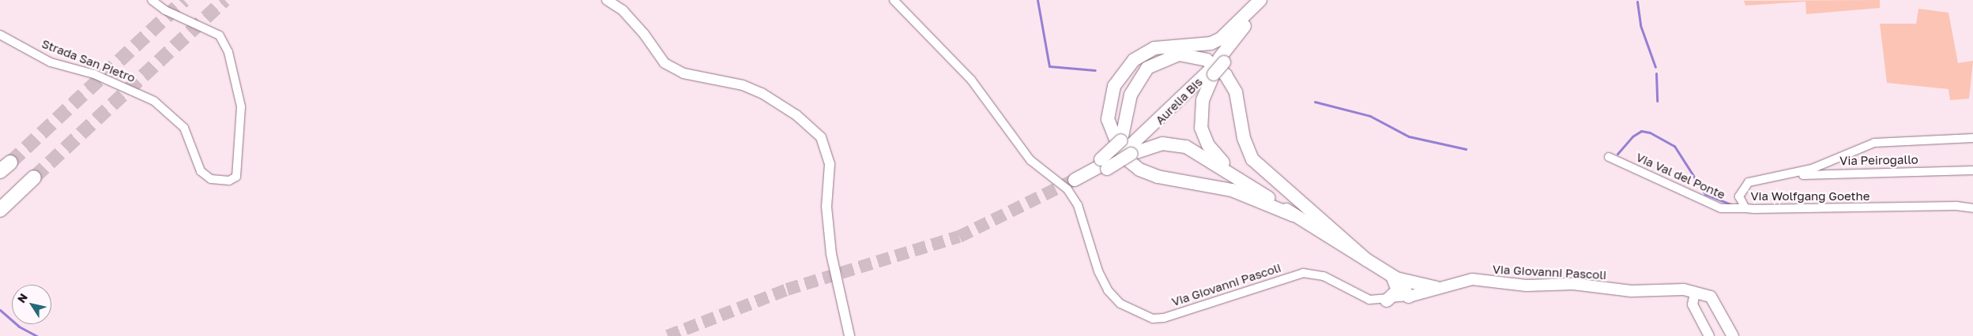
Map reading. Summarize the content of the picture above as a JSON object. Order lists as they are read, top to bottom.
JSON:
{
  "streets": {
    "highway": ["Aurelia Bis"],
    "main road": ["Via Giovanni Pascoli"],
    "street": [
      "Strada San Pietro",
      "Via Peirogallo",
      "Via Val del Ponte",
      "Via Wolfgang Goethe"
    ]
  },
  "crossings": [
    ["Via Peirogallo", "Via Wolfgang Goethe"],
    ["Via Val del Ponte", "Via Wolfgang Goethe"]
  ],
  "north": "top left"
}
